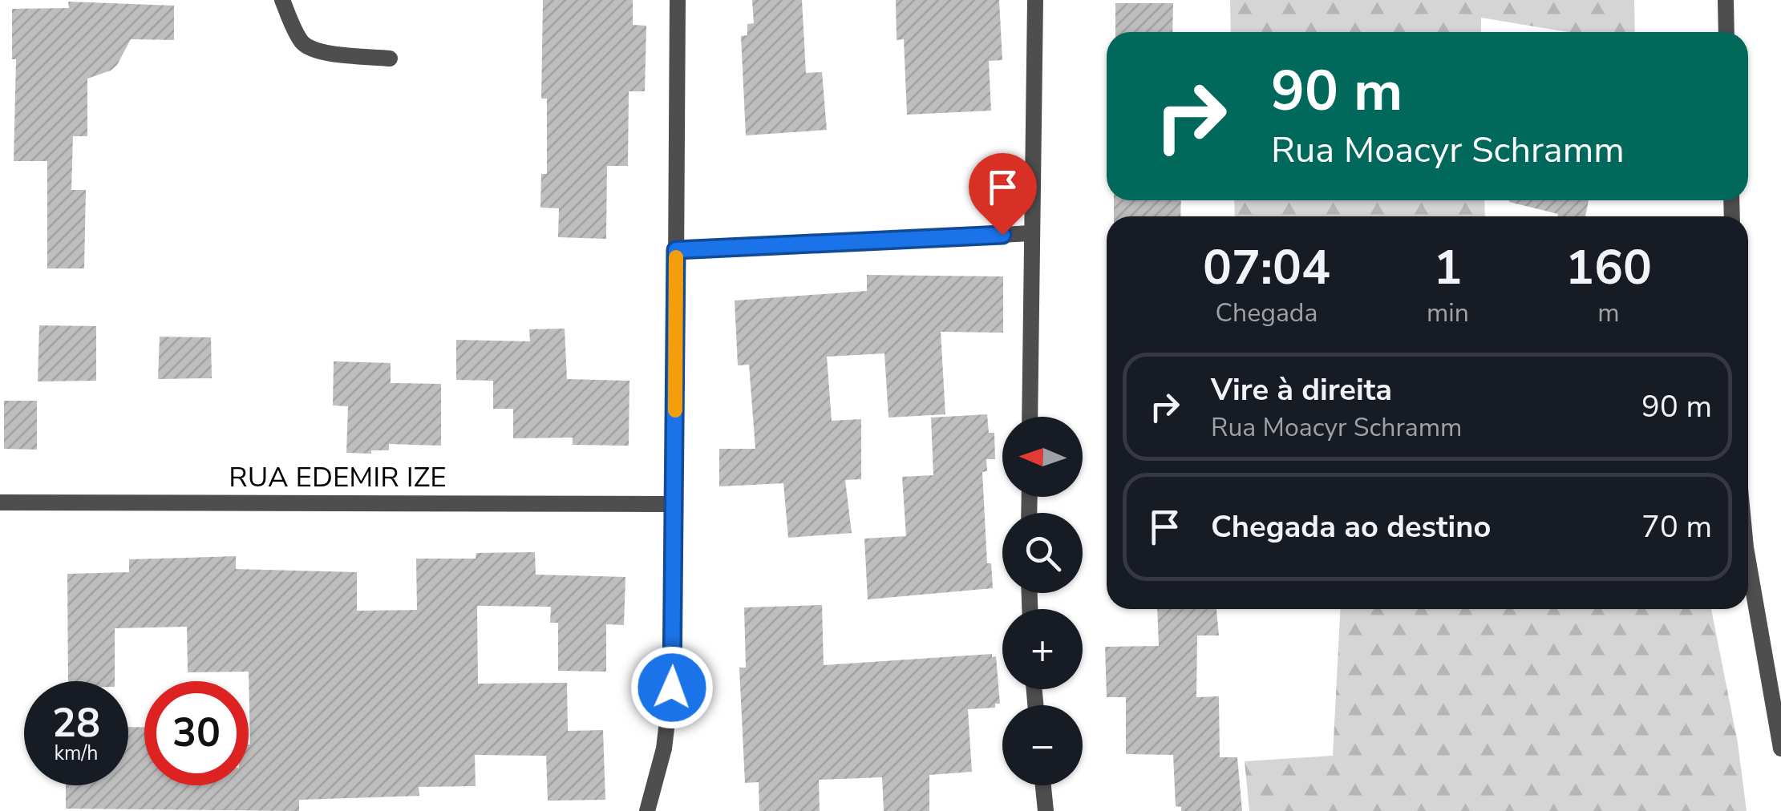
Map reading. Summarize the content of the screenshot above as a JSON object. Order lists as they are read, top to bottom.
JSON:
{
  "streets": {
    "street": ["RUA EDEMIR IZE"]
  },
  "north": "left",
  "page": {
    "turn": ["90 m", "Rua Moacyr Schramm"],
    "eta": [
      "07:04",
      "Chegada",
      "1",
      "min",
      "160",
      "m"
    ],
    "list": [
      {
        "name": "Vire à direita",
        "note": "Rua Moacyr Schramm",
        "value": "90 m"
      },
      {
        "name": "Chegada ao destino",
        "value": "70 m"
      }
    ],
    "map_buttons": ["+", "−"],
    "speed": "28 km/h",
    "limit": "30"
  }
}
